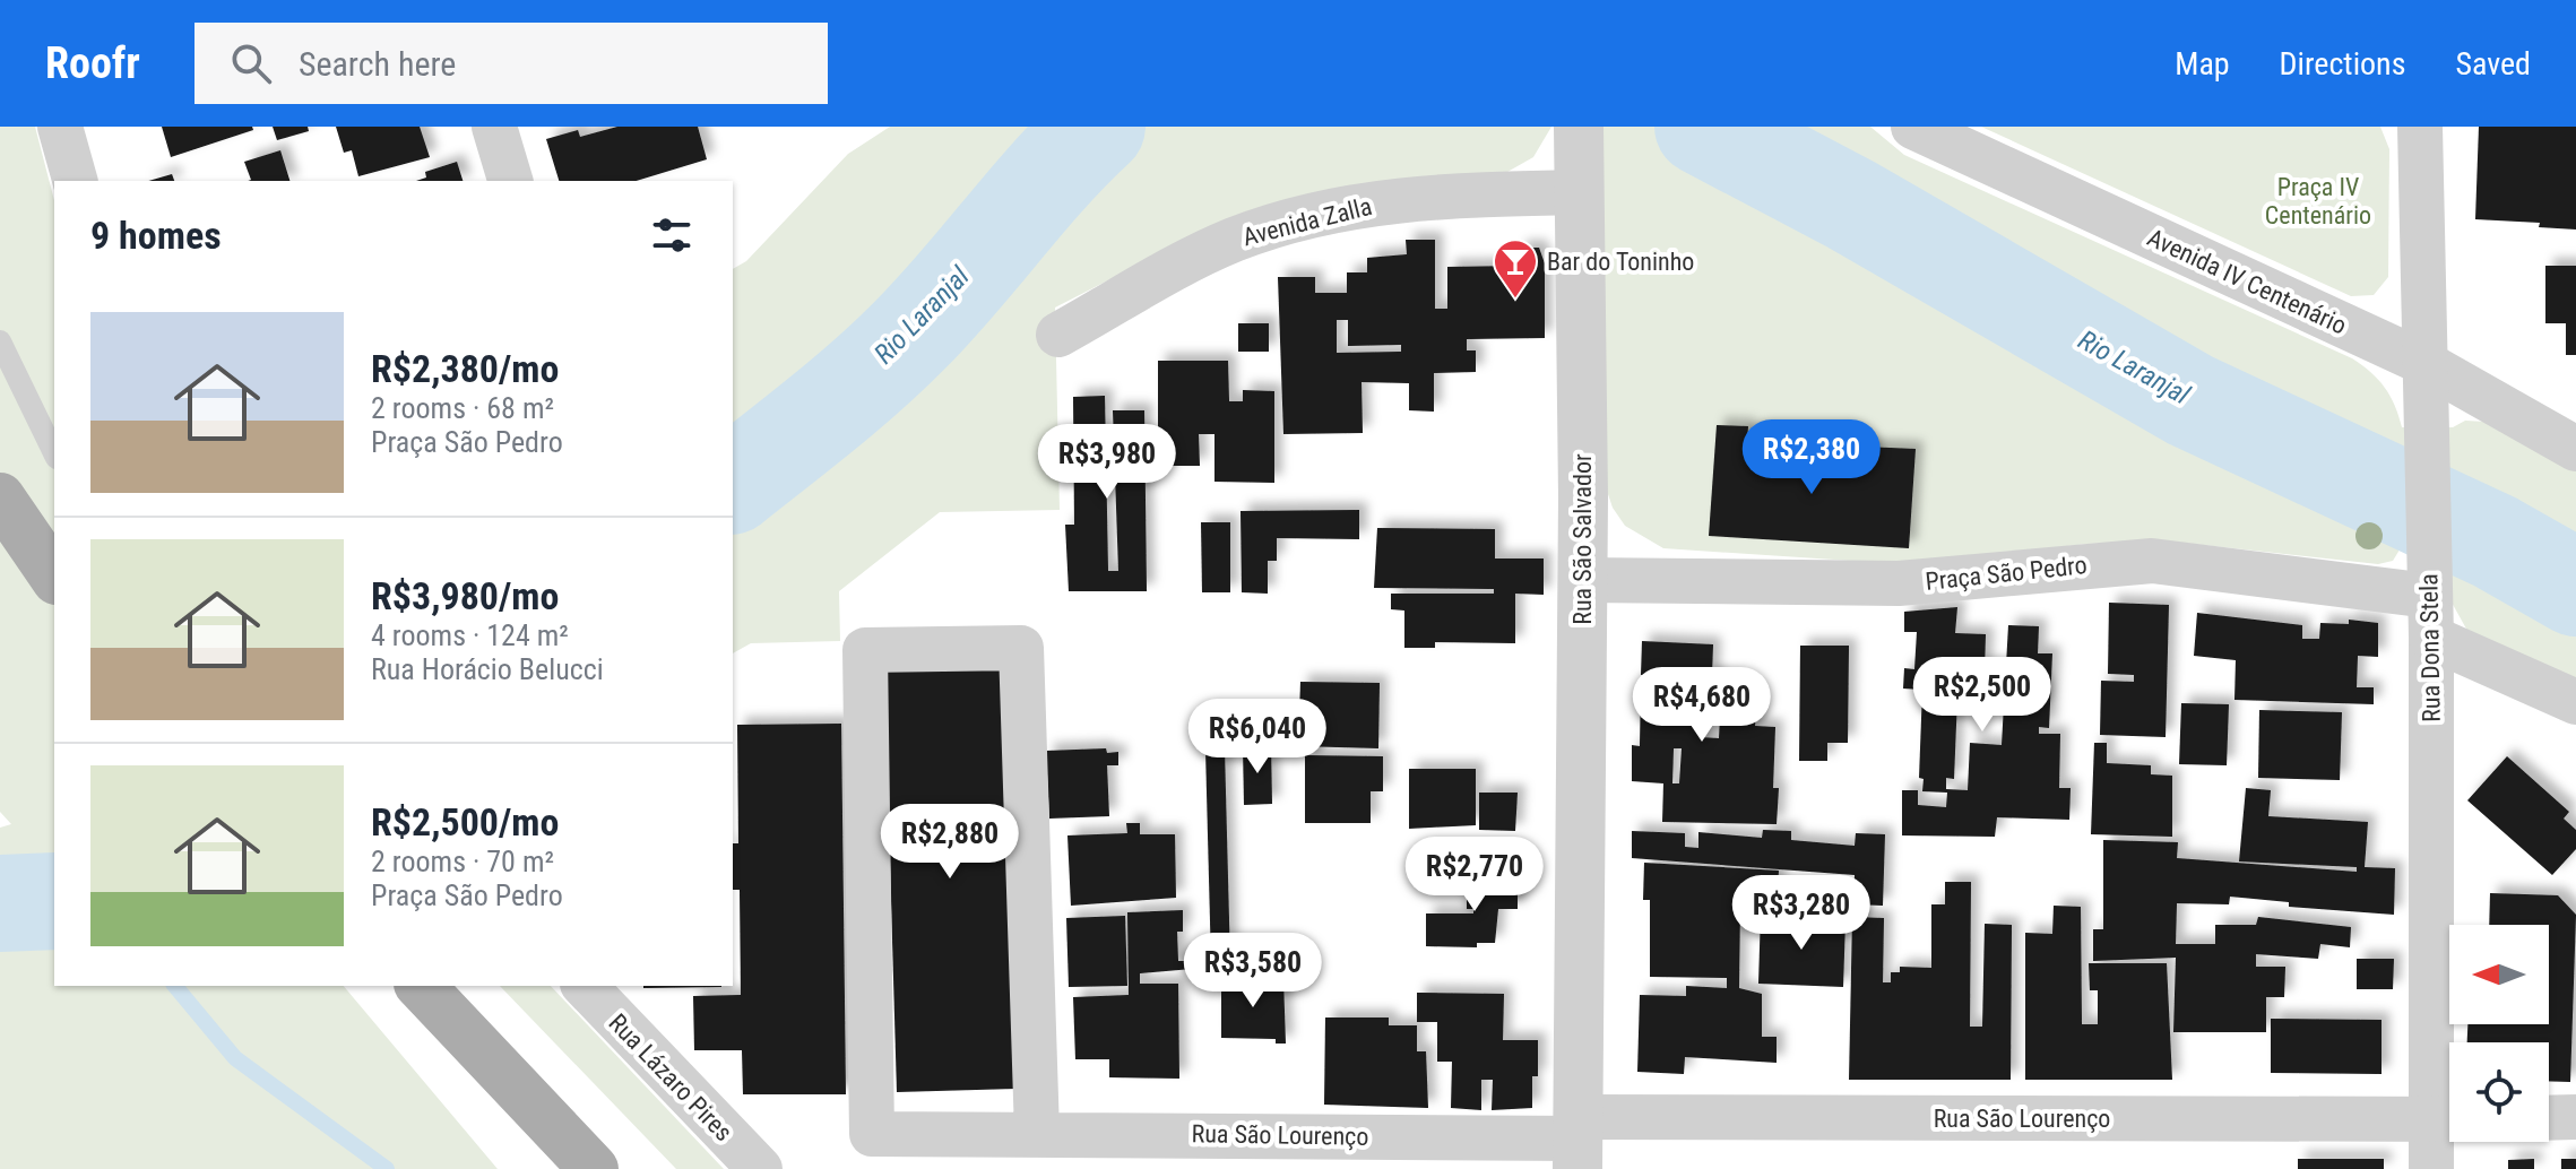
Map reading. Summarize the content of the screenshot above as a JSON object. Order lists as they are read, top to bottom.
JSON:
{
  "streets": {
    "street": [
      "Avenida Zalla",
      "Avenida IV Centenário",
      "Rua São Salvador",
      "Praça São Pedro",
      "Rua Dona Stela",
      "Rua Lázaro Pires",
      "Rua São Lourenço"
    ]
  },
  "crossings": [
    ["Avenida Zalla", "Rua São Salvador"],
    ["Avenida IV Centenário", "Rua Dona Stela"],
    ["Rua São Salvador", "Praça São Pedro"],
    ["Rua São Salvador", "Rua São Lourenço"],
    ["Praça São Pedro", "Rua Dona Stela"],
    ["Rua Dona Stela", "Rua São Lourenço"]
  ],
  "water": ["Rio Laranjal"],
  "parks": ["Praça IV Centenário"],
  "places": {
    "bar": ["Bar do Toninho"]
  },
  "north": "left",
  "page": {
    "header": "Roofr",
    "search": "Search here",
    "nav": ["Map", "Directions", "Saved"],
    "heading": "9 homes",
    "list": [
      {
        "name": "R$2,380/mo",
        "note": "2 rooms · 68 m² · Praça São Pedro"
      },
      {
        "name": "R$3,980/mo",
        "note": "4 rooms · 124 m² · Rua Horácio Belucci"
      },
      {
        "name": "R$2,500/mo",
        "note": "2 rooms · 70 m² · Praça São Pedro"
      }
    ],
    "price": [
      "R$2,380",
      "R$3,980",
      "R$2,500",
      "R$4,680",
      "R$6,040",
      "R$2,880",
      "R$2,770",
      "R$3,280",
      "R$3,580"
    ]
  }
}
